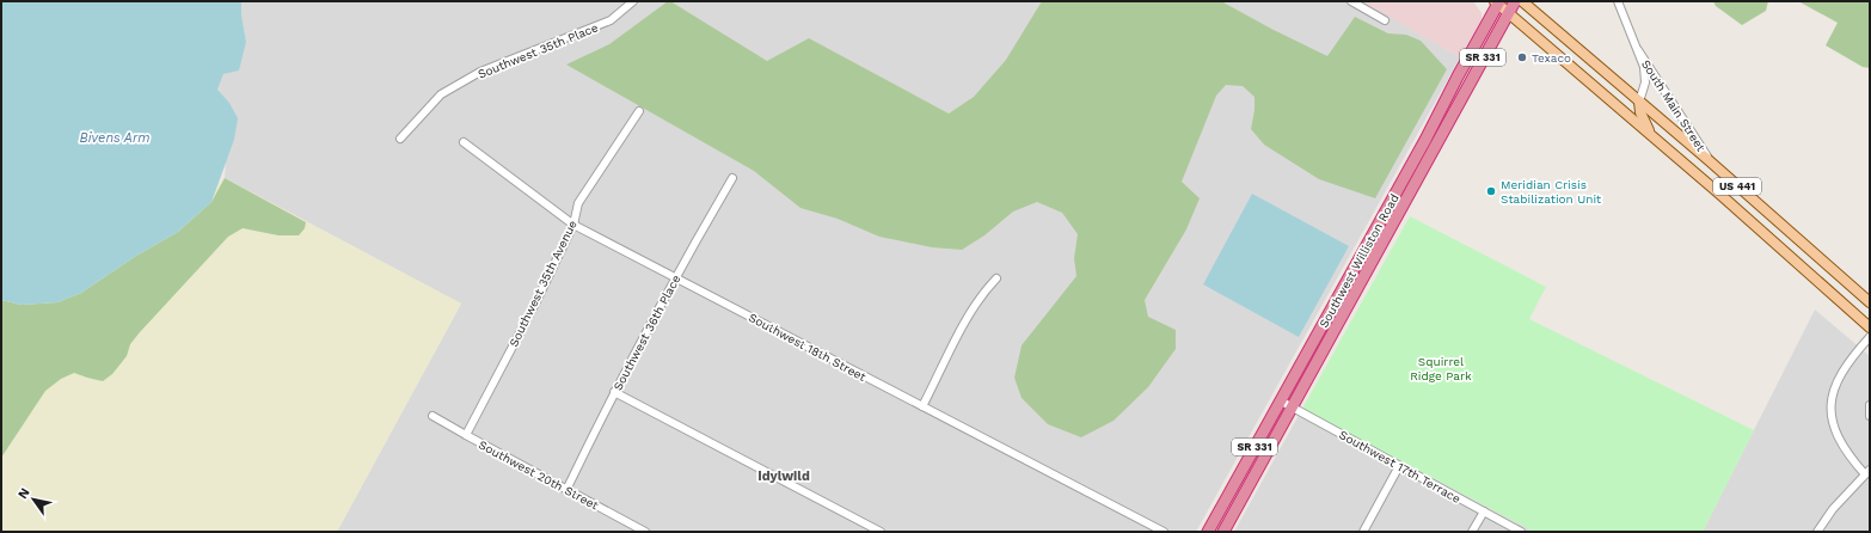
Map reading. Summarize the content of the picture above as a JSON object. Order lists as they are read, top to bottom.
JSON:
{
  "streets": {
    "highway": ["SR 331", "Southwest Williston Road"],
    "main road": ["US 441"],
    "street": [
      "Southwest 35th Place",
      "South Main Street",
      "Southwest 35th Avenue",
      "Southwest 36th Place",
      "Southwest 18th Street",
      "Southwest 17th Terrace",
      "Southwest 20th Street"
    ]
  },
  "crossings": [
    ["South Main Street", "US 441"],
    ["US 441", "Southwest Williston Road"],
    ["Southwest Williston Road", "Southwest 17th Terrace"],
    ["Southwest 35th Avenue", "Southwest 18th Street"],
    ["Southwest 35th Avenue", "Southwest 20th Street"],
    ["Southwest 36th Place", "Southwest 18th Street"],
    ["Southwest 36th Place", "Southwest 20th Street"]
  ],
  "districts": ["Idylwild"],
  "water": ["Bivens Arm"],
  "parks": ["Squirrel Ridge Park"],
  "places": ["Texaco", "Meridian Crisis Stabilization Unit"],
  "north": "top left"
}
